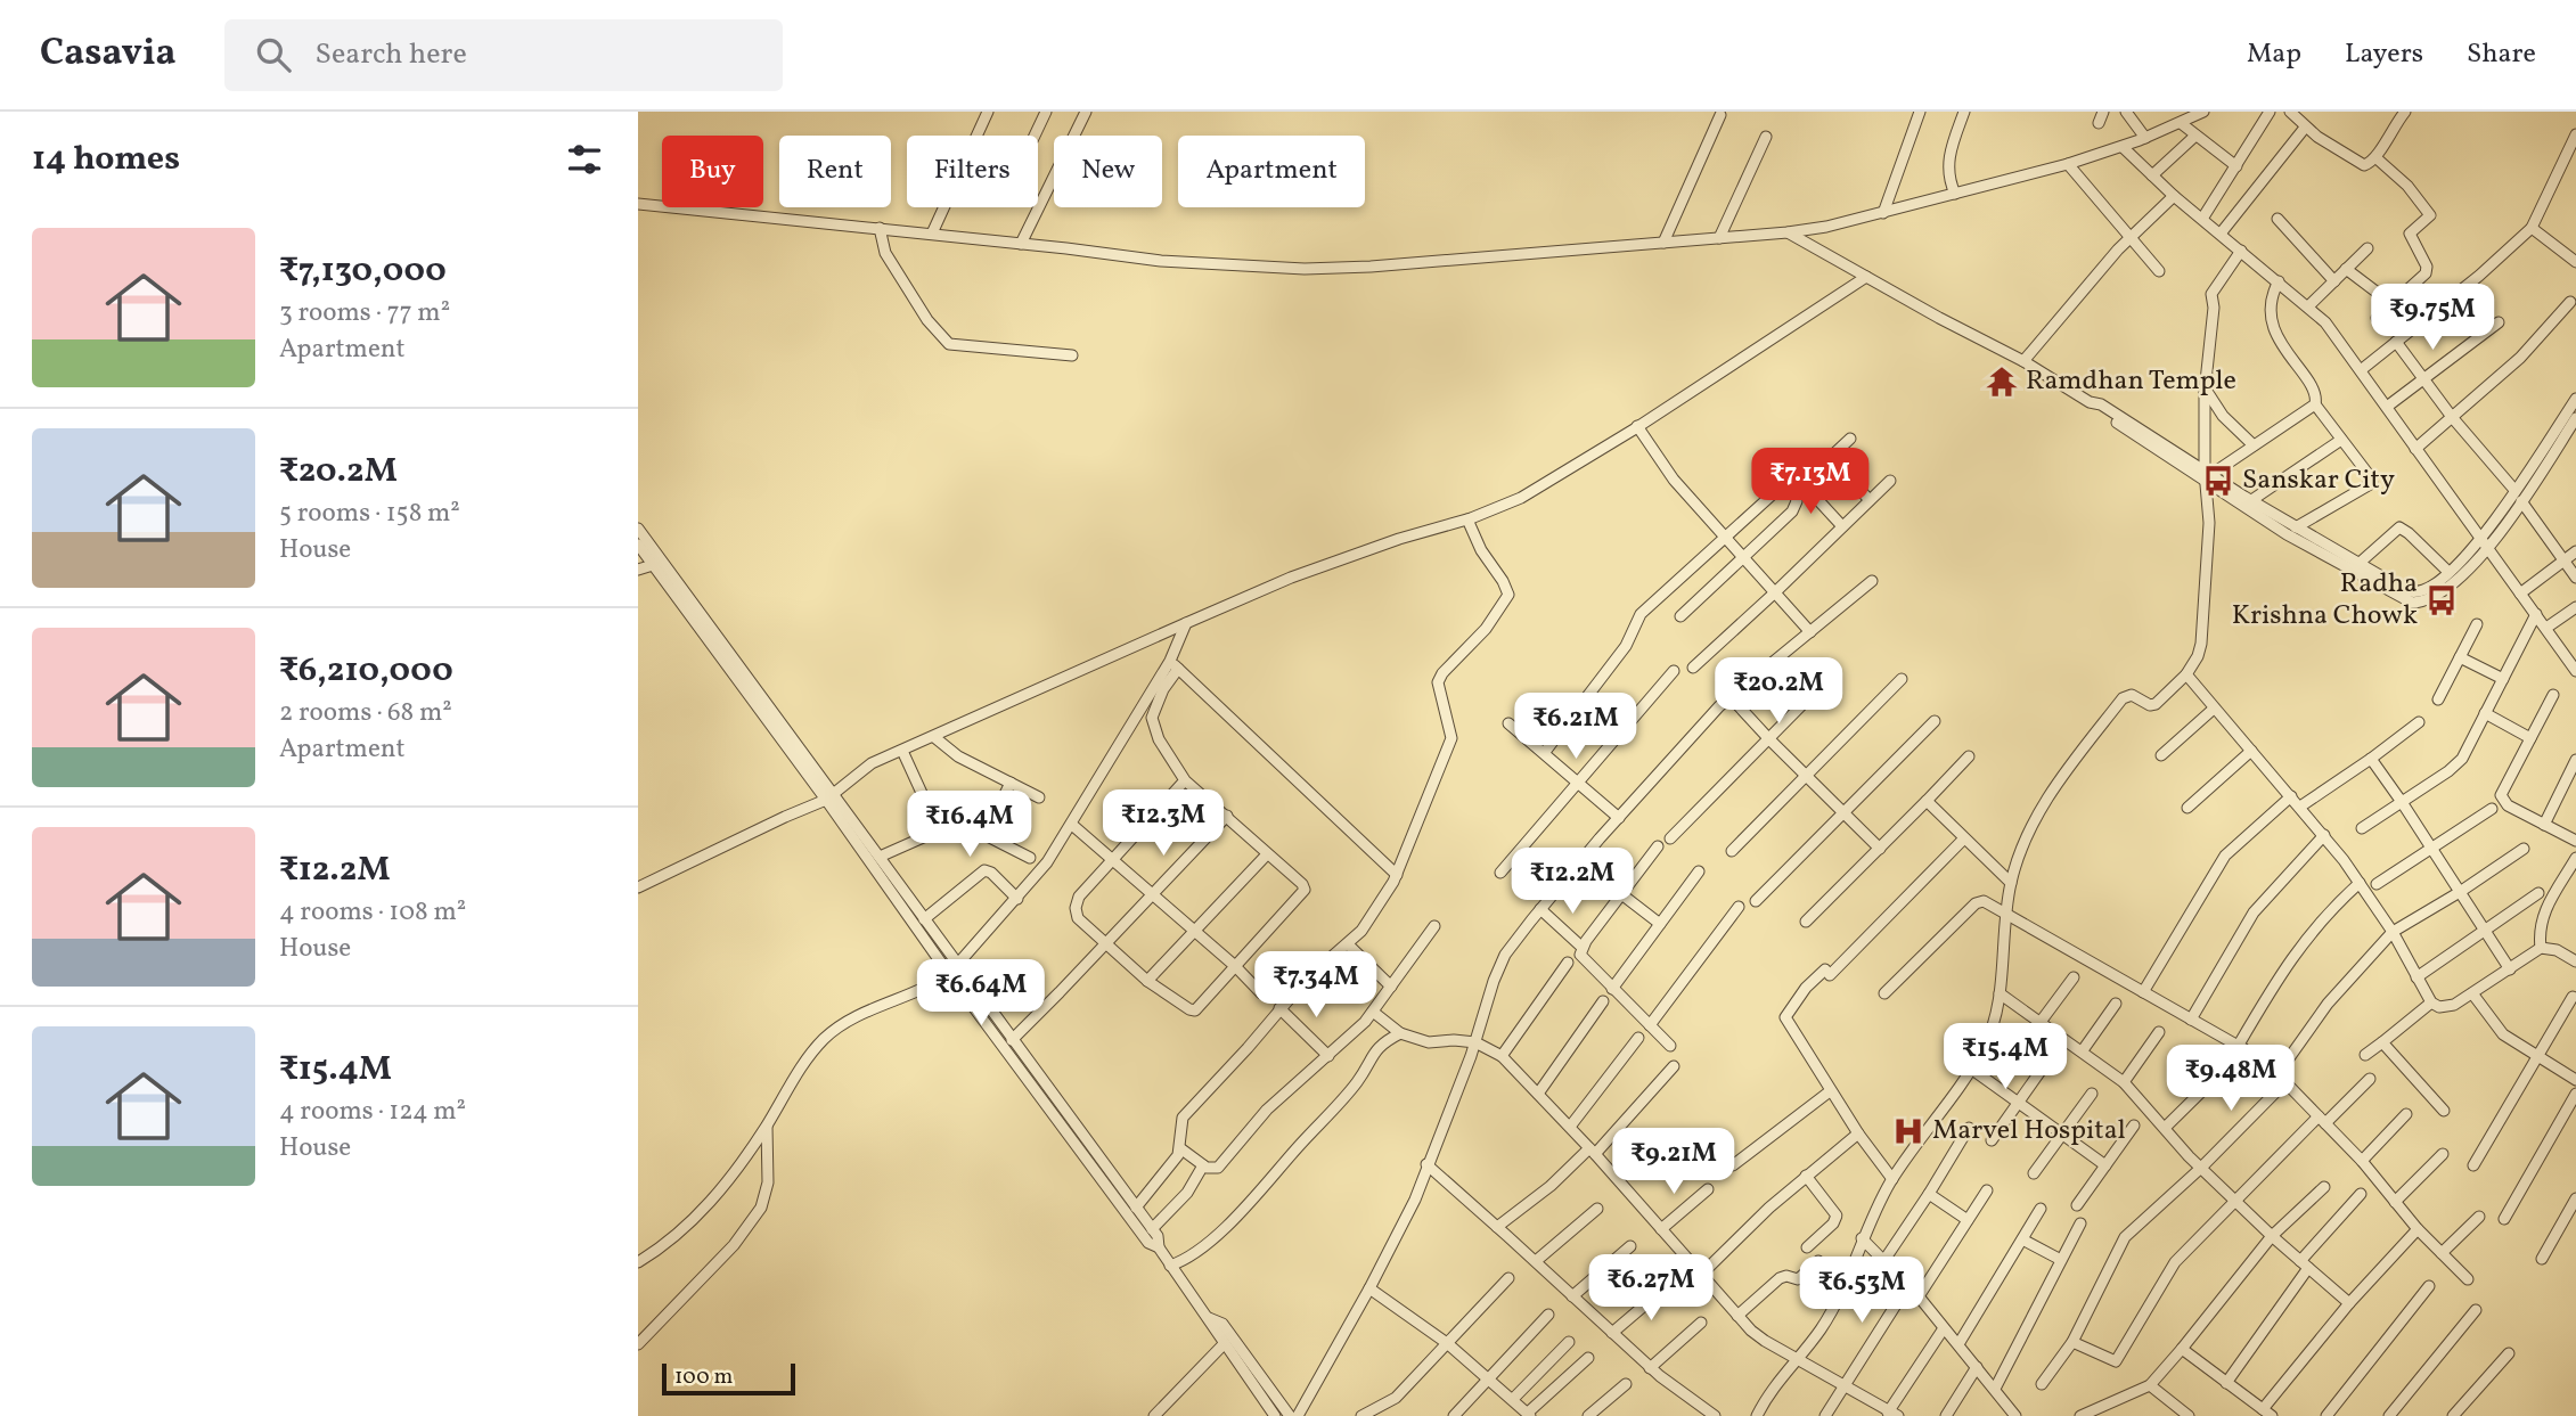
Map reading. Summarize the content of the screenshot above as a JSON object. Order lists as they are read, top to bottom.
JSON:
{
  "places": {
    "temple": ["Ramdhan Temple"],
    "bus stop": ["Sanskar City", "Radha Krishna Chowk"],
    "hospital": ["Marvel Hospital"]
  },
  "scale_bar": "100 m",
  "page": {
    "header": "Casavia",
    "search": "Search here",
    "nav": ["Map", "Layers", "Share"],
    "heading": "14 homes",
    "chip": [
      "Buy",
      "Rent",
      "Filters",
      "New",
      "Apartment"
    ],
    "list": [
      {
        "name": "₹7,130,000",
        "note": "3 rooms · 77 m² · Apartment"
      },
      {
        "name": "₹20.2M",
        "note": "5 rooms · 158 m² · House"
      },
      {
        "name": "₹6,210,000",
        "note": "2 rooms · 68 m² · Apartment"
      },
      {
        "name": "₹12.2M",
        "note": "4 rooms · 108 m² · House"
      },
      {
        "name": "₹15.4M",
        "note": "4 rooms · 124 m² · House"
      }
    ],
    "price": [
      "₹9.75M",
      "₹7.13M",
      "₹20.2M",
      "₹6.21M",
      "₹12.3M",
      "₹16.4M",
      "₹12.2M",
      "₹7.34M",
      "₹6.64M",
      "₹15.4M",
      "₹9.48M",
      "₹9.21M",
      "₹6.27M",
      "₹6.53M"
    ],
    "scale": "100 m"
  }
}
